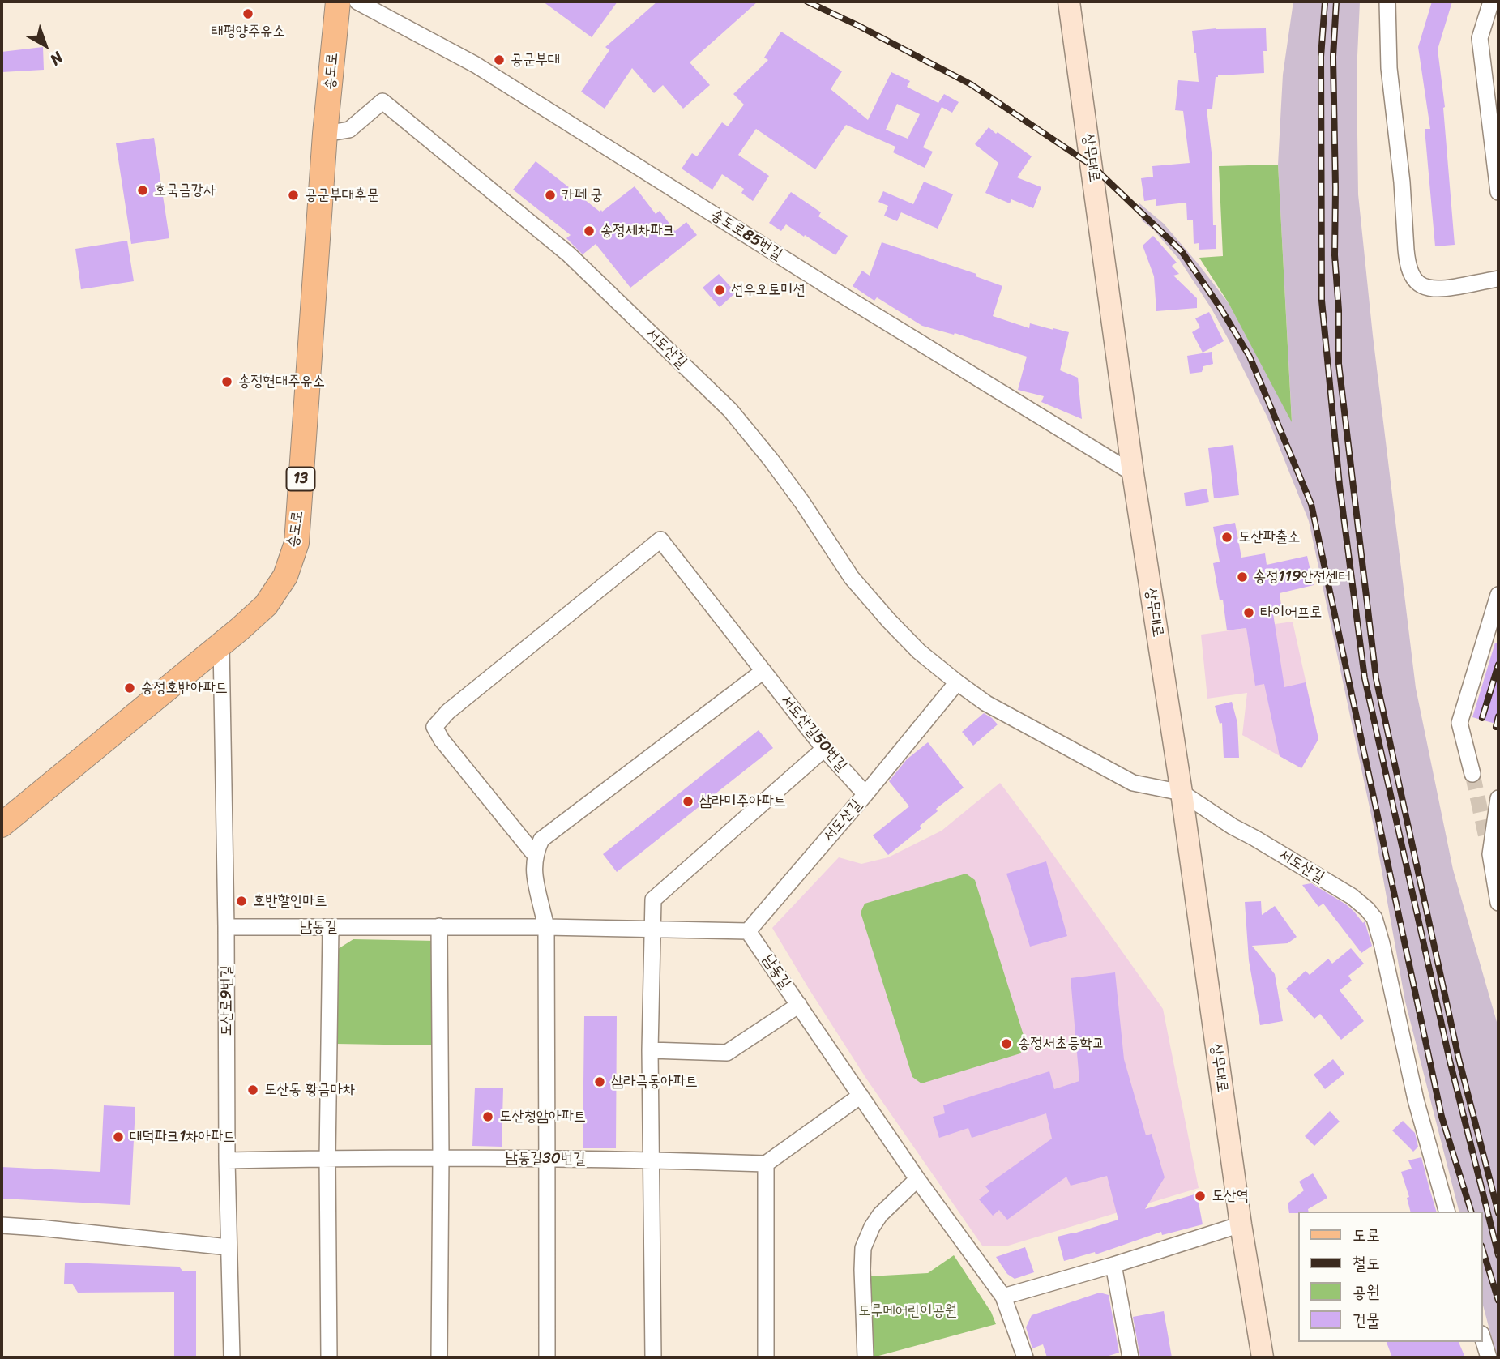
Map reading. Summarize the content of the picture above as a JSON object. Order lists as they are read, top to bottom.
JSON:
{
  "streets": {
    "main road": ["송도로", "상무대로", "13"],
    "street": [
      "송도로85번길",
      "서도산길",
      "서도산길50번길",
      "남동길",
      "도산로9번길",
      "남동길30번길"
    ]
  },
  "crossings": [
    ["송도로", "서도산길"],
    ["송도로", "도산로9번길"],
    ["상무대로", "송도로85번길"],
    ["상무대로", "서도산길"],
    ["서도산길", "서도산길50번길"],
    ["서도산길", "남동길"],
    ["남동길", "도산로9번길"],
    ["도산로9번길", "남동길30번길"]
  ],
  "parks": ["도루메어린이공원"],
  "places": [
    "태평양주유소",
    "공군부대",
    "호국금강사",
    "공군부대후문",
    "카페 궁",
    "송정세차파크",
    "선우오토미션",
    "송정현대주유소",
    "도산파출소",
    "송정119안전센터",
    "타이어프로",
    "송정호반아파트",
    "삼라미주아파트",
    "호반할인마트",
    "송정서초등학교",
    "삼라극동아파트",
    "도산동 황금마차",
    "도산청암아파트",
    "대덕파크1차아파트",
    "도산역"
  ],
  "legend": [
    "도로",
    "철도",
    "공원",
    "건물"
  ],
  "north": "bottom right"
}
